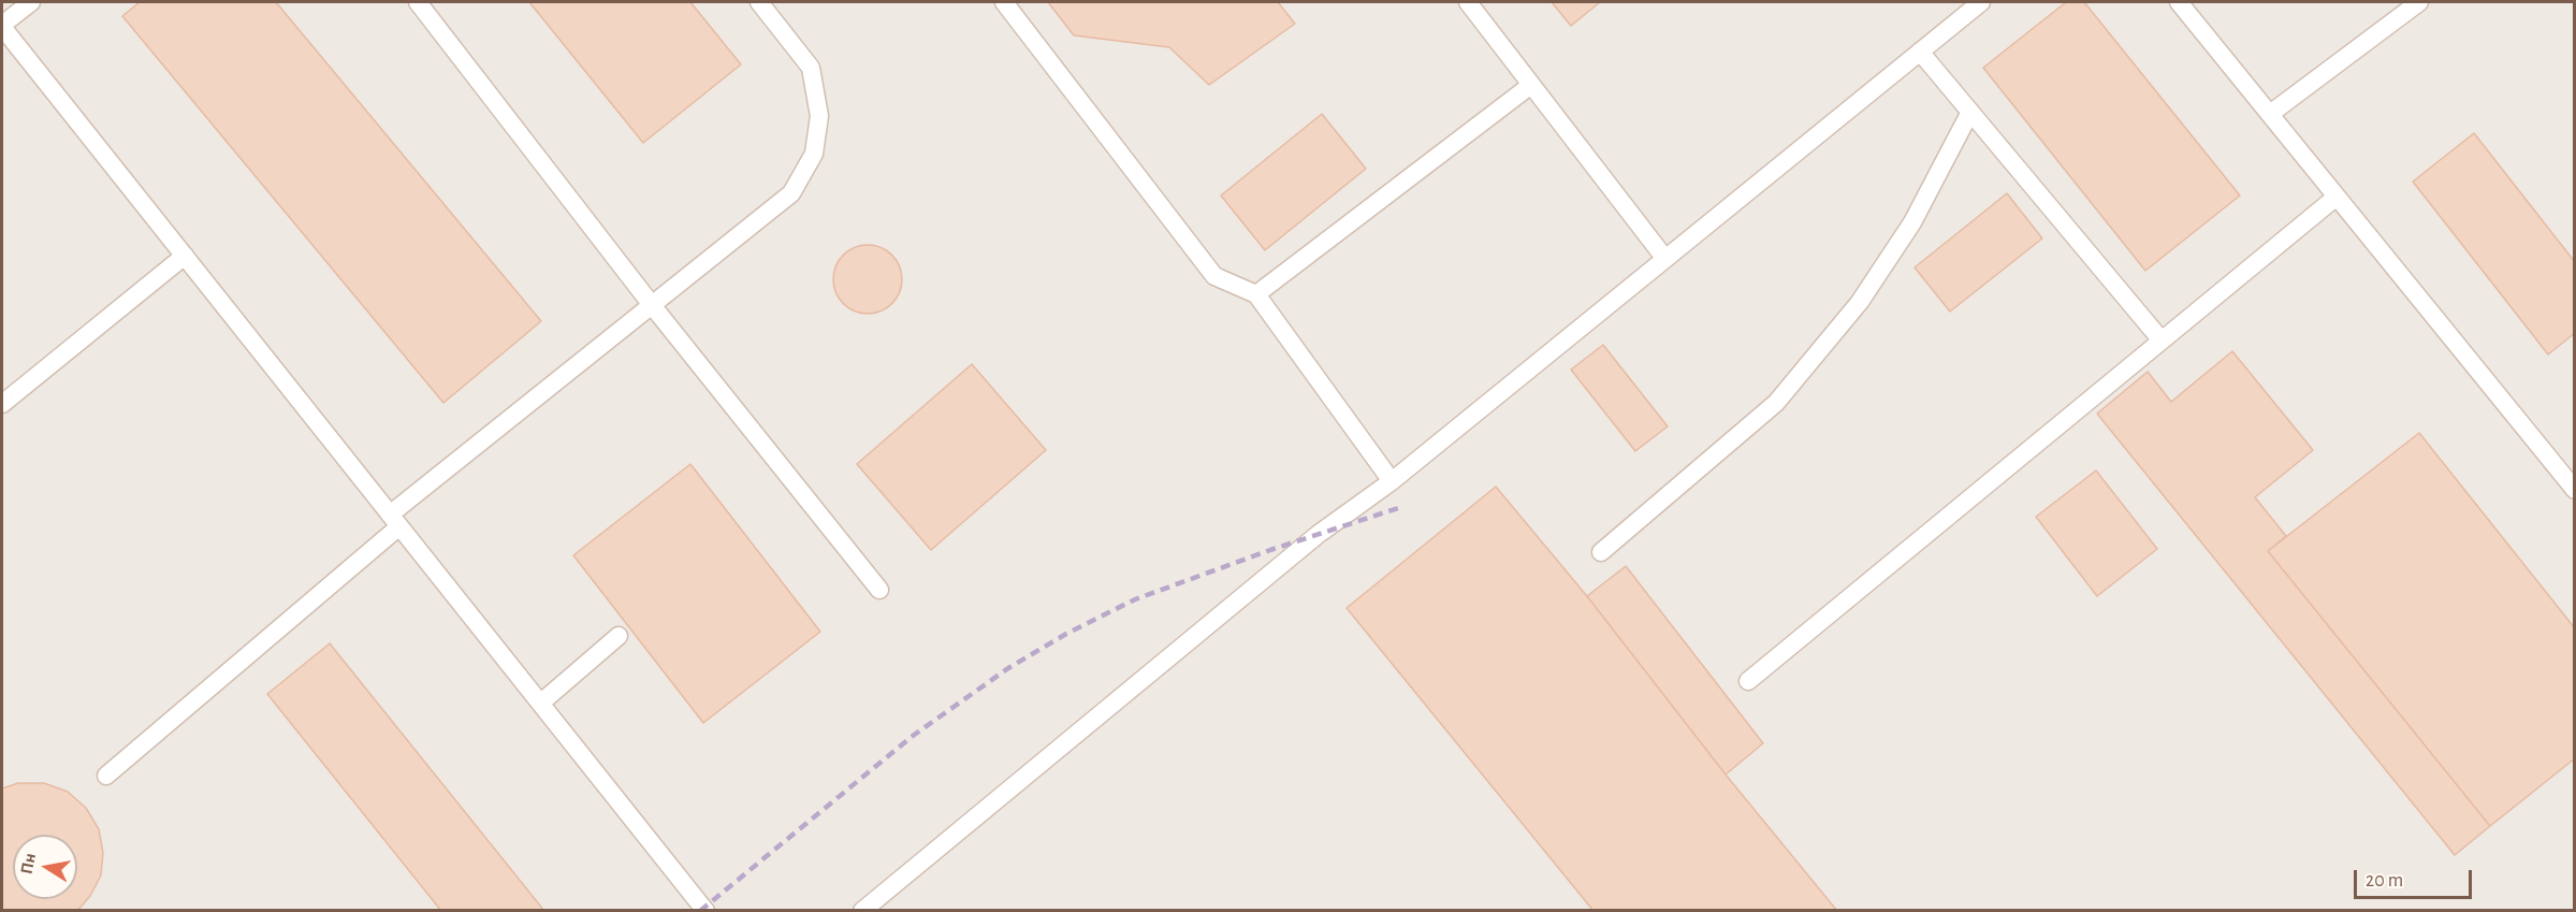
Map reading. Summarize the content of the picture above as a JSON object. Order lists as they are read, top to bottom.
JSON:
{
  "scale_bar": "20 m",
  "north": "left"
}
